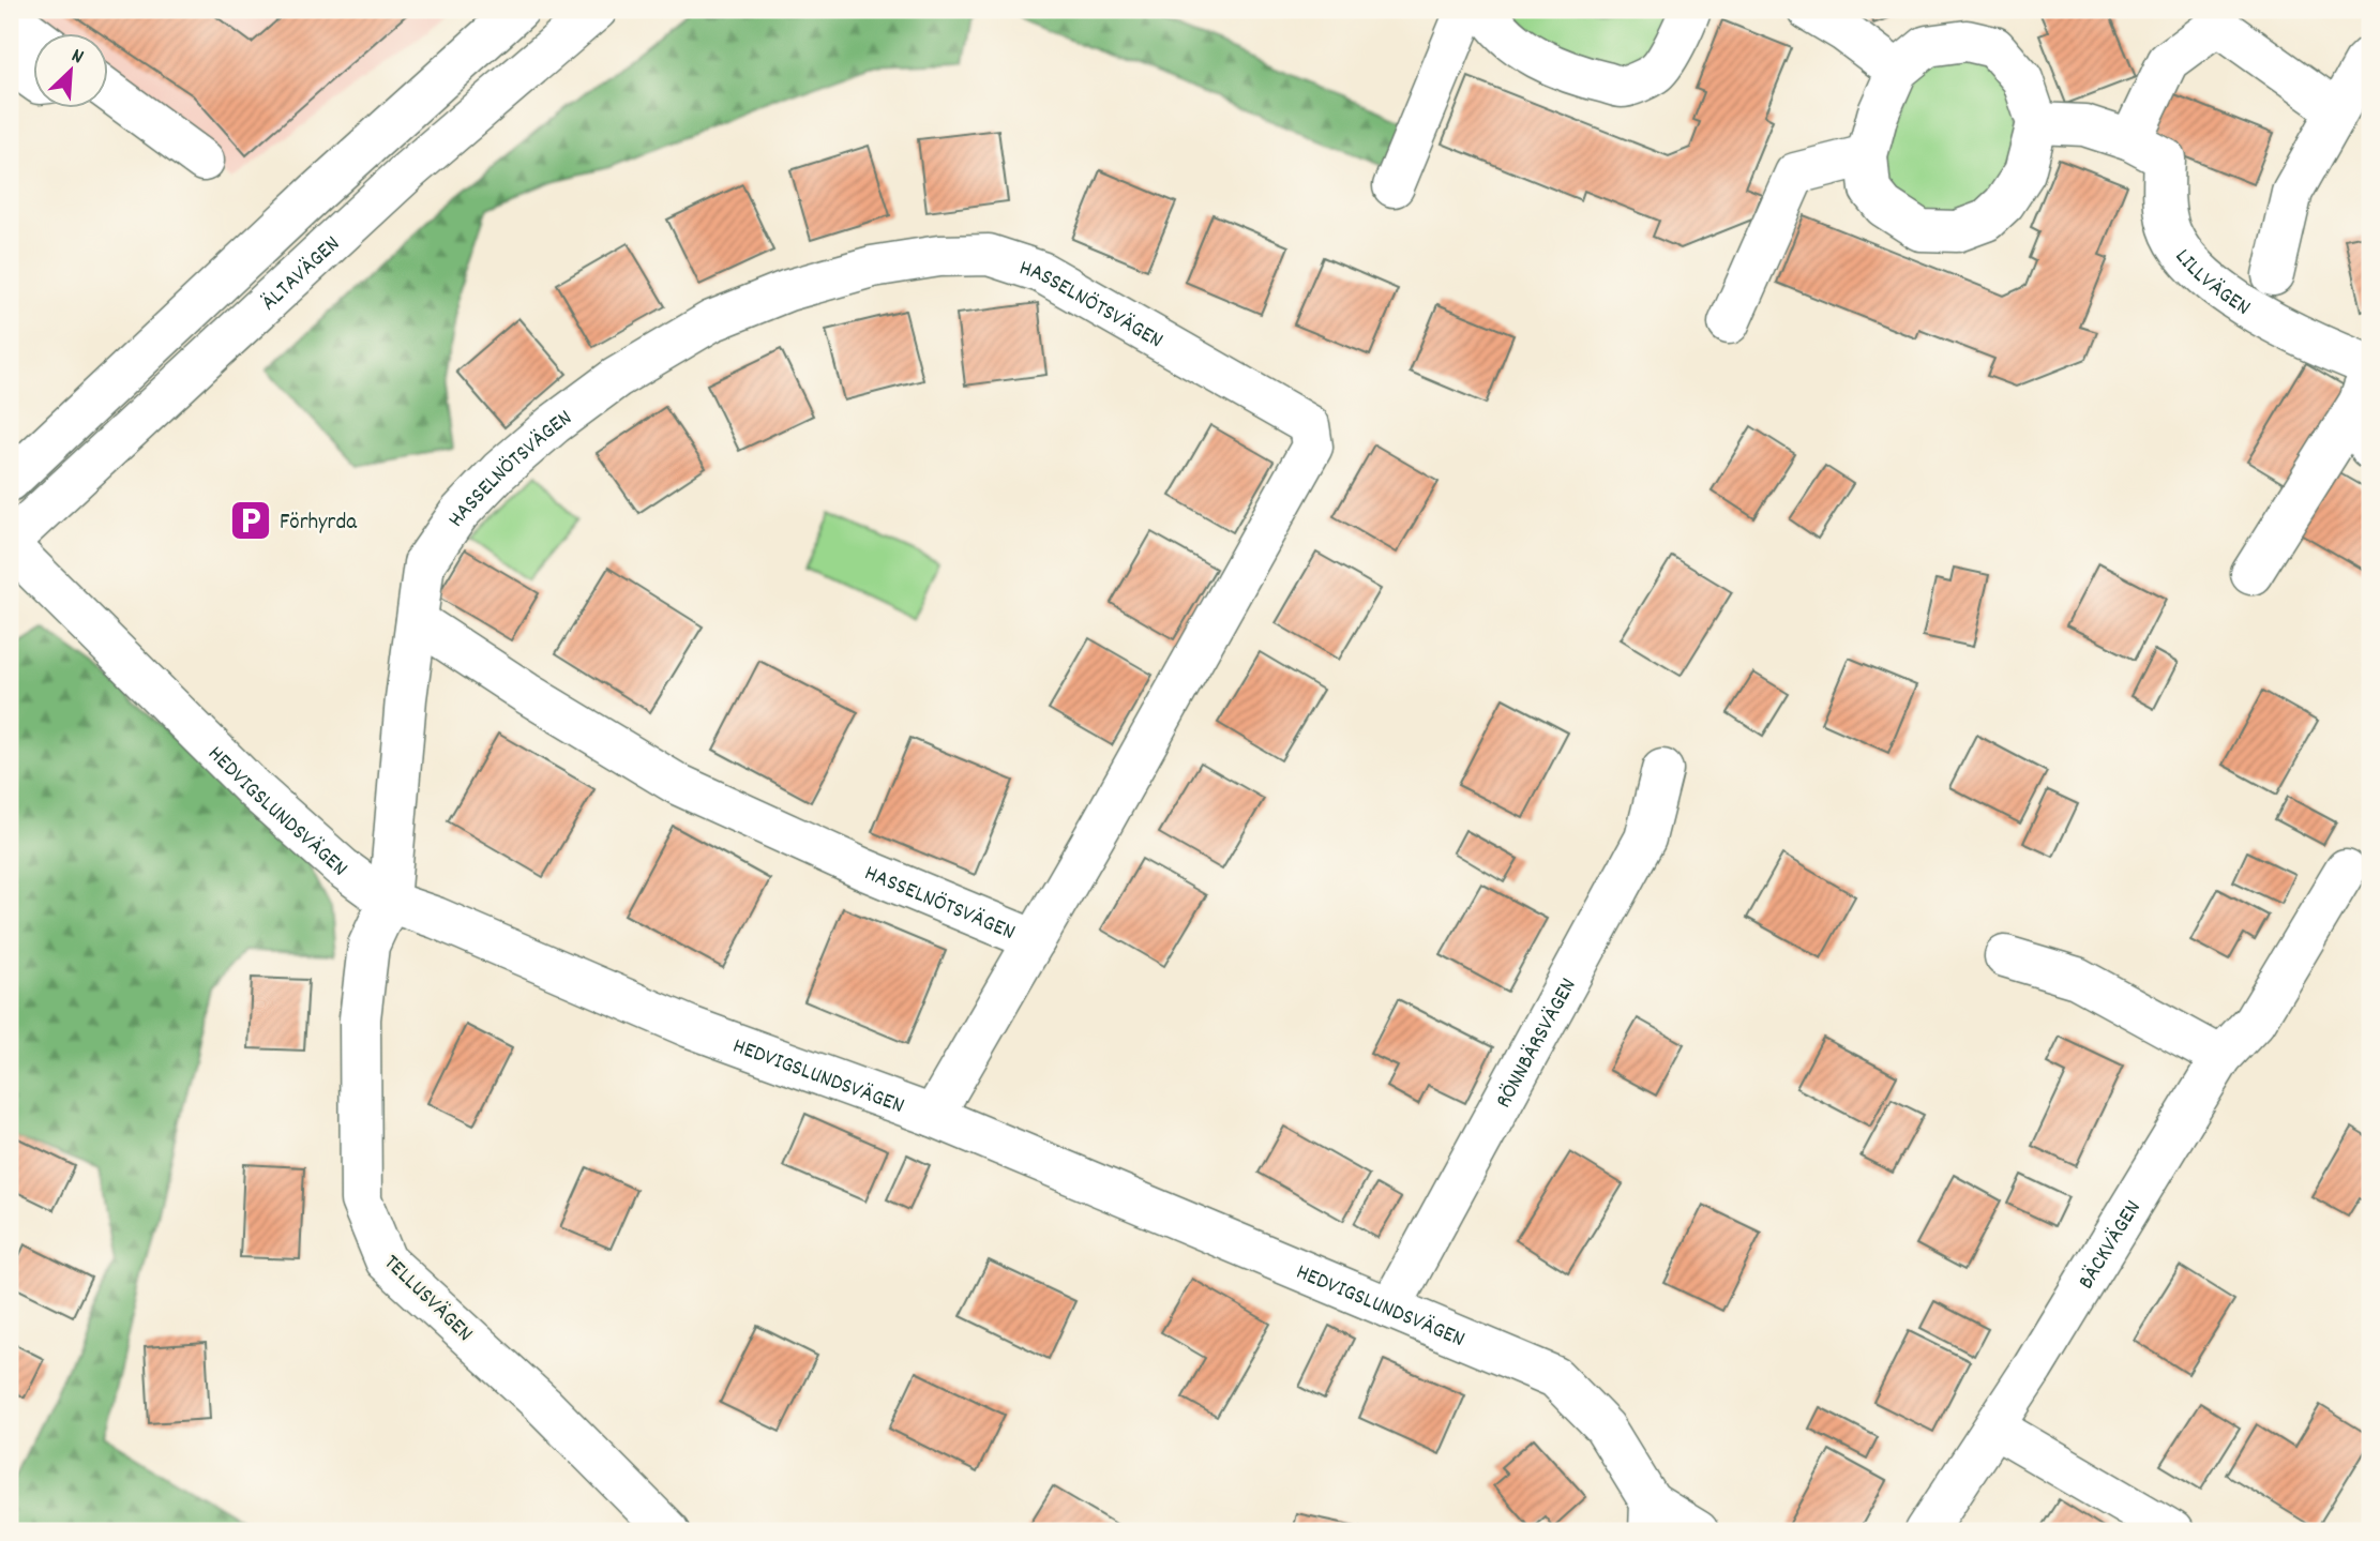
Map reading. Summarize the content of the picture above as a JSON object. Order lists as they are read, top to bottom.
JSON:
{
  "streets": {
    "street": [
      "ÄLTAVÄGEN",
      "LILLVÄGEN",
      "HASSELNÖTSVÄGEN",
      "HEDVIGSLUNDSVÄGEN",
      "RÖNNBÄRSVÄGEN",
      "BÄCKVÄGEN",
      "TELLUSVÄGEN"
    ]
  },
  "crossings": [
    ["ÄLTAVÄGEN", "HEDVIGSLUNDSVÄGEN"],
    ["HASSELNÖTSVÄGEN", "HEDVIGSLUNDSVÄGEN"],
    ["HASSELNÖTSVÄGEN", "TELLUSVÄGEN"],
    ["HEDVIGSLUNDSVÄGEN", "RÖNNBÄRSVÄGEN"],
    ["HEDVIGSLUNDSVÄGEN", "TELLUSVÄGEN"]
  ],
  "places": {
    "parking": ["Förhyrda"]
  },
  "north": "top right"
}
